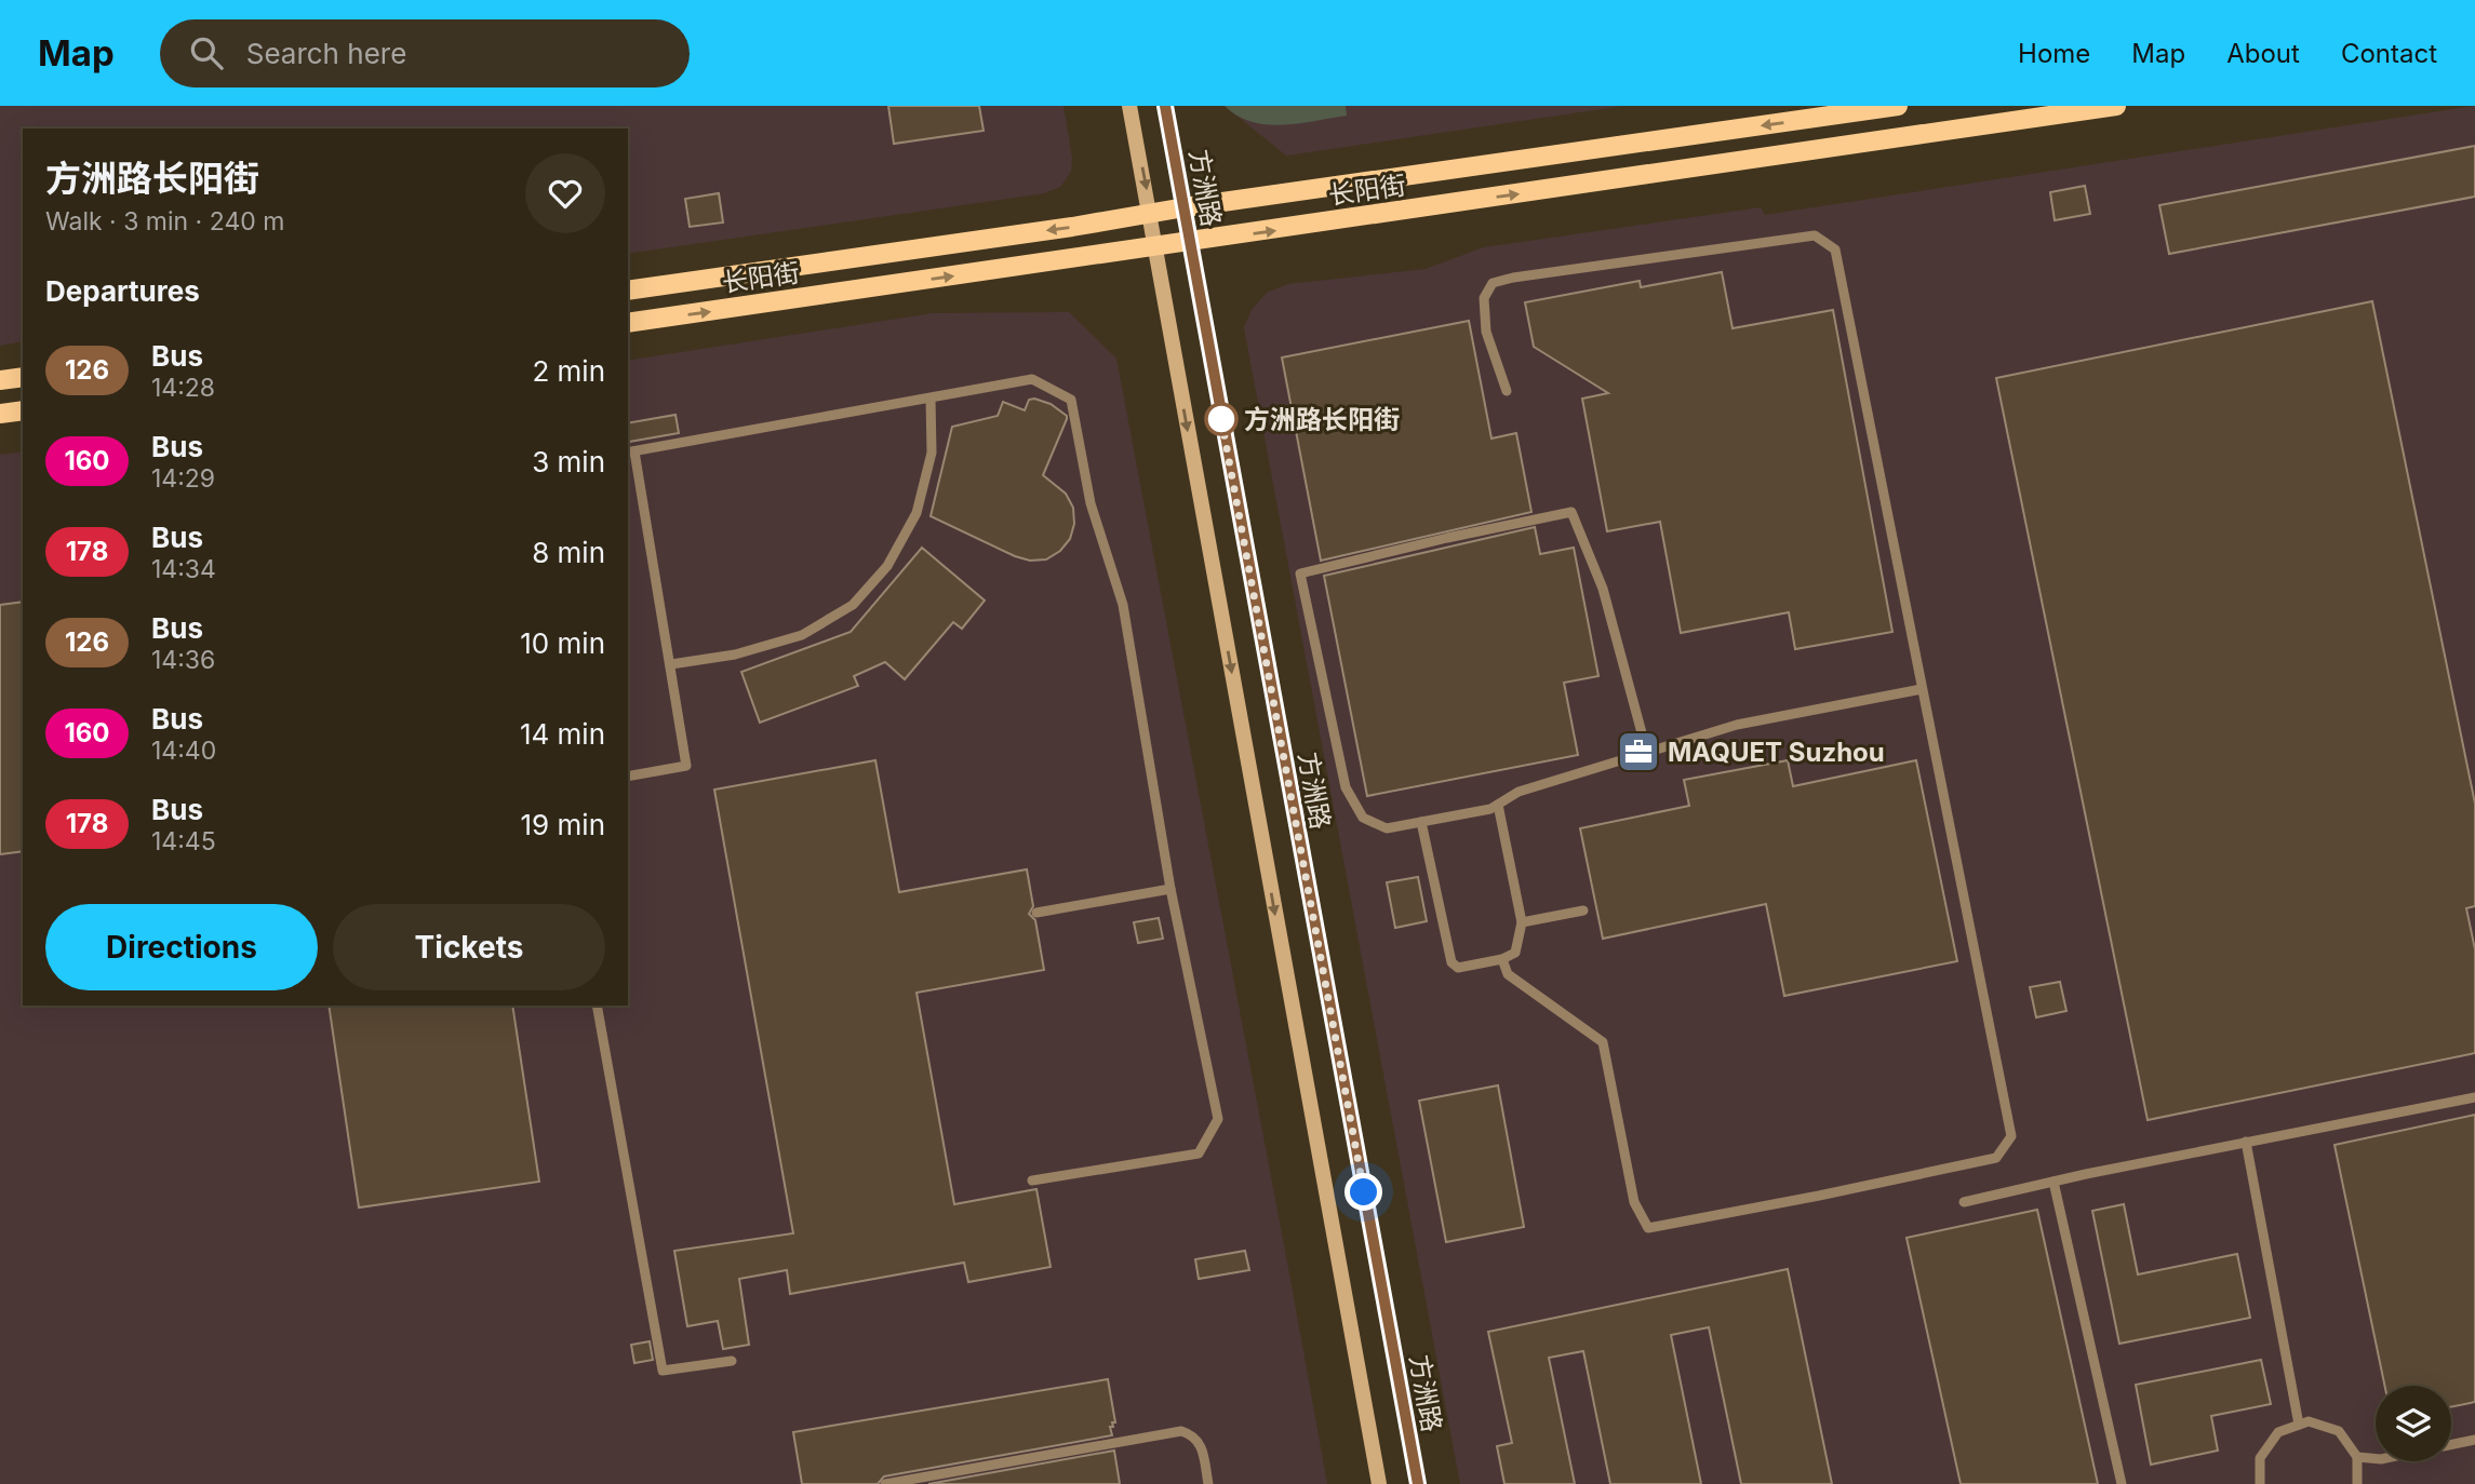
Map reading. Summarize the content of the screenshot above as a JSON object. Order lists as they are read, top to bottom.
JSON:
{
  "streets": {
    "main road": ["方洲路", "长阳街"]
  },
  "crossings": [
    ["方洲路", "长阳街"]
  ],
  "places": {
    "other": ["方洲路长阳街"],
    "office": ["MAQUET Suzhou"]
  },
  "lines": ["bus line 126"],
  "page": {
    "header": "Map",
    "search": "Search here",
    "nav": [
      "Home",
      "Map",
      "About",
      "Contact"
    ],
    "heading": [
      ["方洲路长阳街", "Walk · 3 min · 240 m"],
      "Departures"
    ],
    "list": [
      {
        "mark": "126",
        "name": "Bus",
        "note": "14:28",
        "value": "2 min"
      },
      {
        "mark": "160",
        "name": "Bus",
        "note": "14:29",
        "value": "3 min"
      },
      {
        "mark": "178",
        "name": "Bus",
        "note": "14:34",
        "value": "8 min"
      },
      {
        "mark": "126",
        "name": "Bus",
        "note": "14:36",
        "value": "10 min"
      },
      {
        "mark": "160",
        "name": "Bus",
        "note": "14:40",
        "value": "14 min"
      },
      {
        "mark": "178",
        "name": "Bus",
        "note": "14:45",
        "value": "19 min"
      }
    ],
    "buttons": ["Directions", "Tickets"]
  }
}
